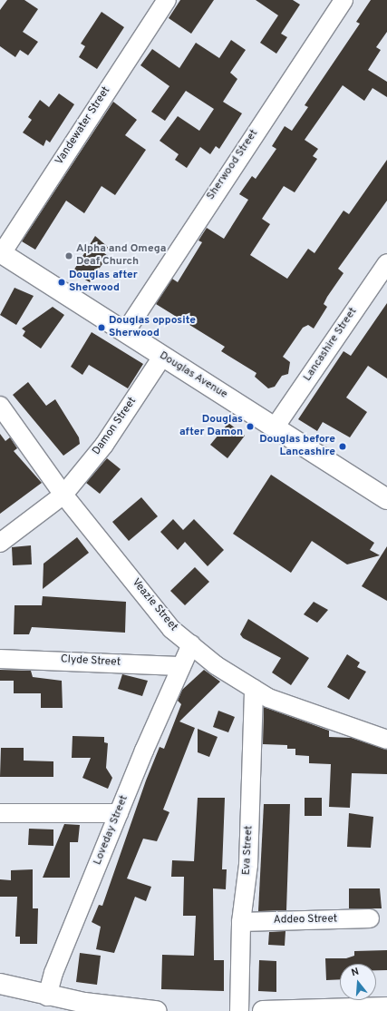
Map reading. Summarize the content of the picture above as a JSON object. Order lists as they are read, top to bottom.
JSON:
{
  "streets": {
    "main road": ["Douglas Avenue"],
    "street": [
      "Vandewater Street",
      "Sherwood Street",
      "Lancashire Street",
      "Damon Street",
      "Veazie Street",
      "Clyde Street",
      "Loveday Street",
      "Eva Street",
      "Addeo Street"
    ]
  },
  "crossings": [
    ["Vandewater Street", "Douglas Avenue"],
    ["Sherwood Street", "Douglas Avenue"],
    ["Lancashire Street", "Douglas Avenue"],
    ["Douglas Avenue", "Damon Street"],
    ["Damon Street", "Veazie Street"],
    ["Veazie Street", "Loveday Street"],
    ["Veazie Street", "Eva Street"],
    ["Clyde Street", "Loveday Street"],
    ["Eva Street", "Addeo Street"]
  ],
  "places": [
    "Alpha and Omega Deaf Church",
    "Douglas after Sherwood",
    "Douglas opposite Sherwood",
    "Douglas after Damon",
    "Douglas before Lancashire"
  ],
  "north": "top"
}
